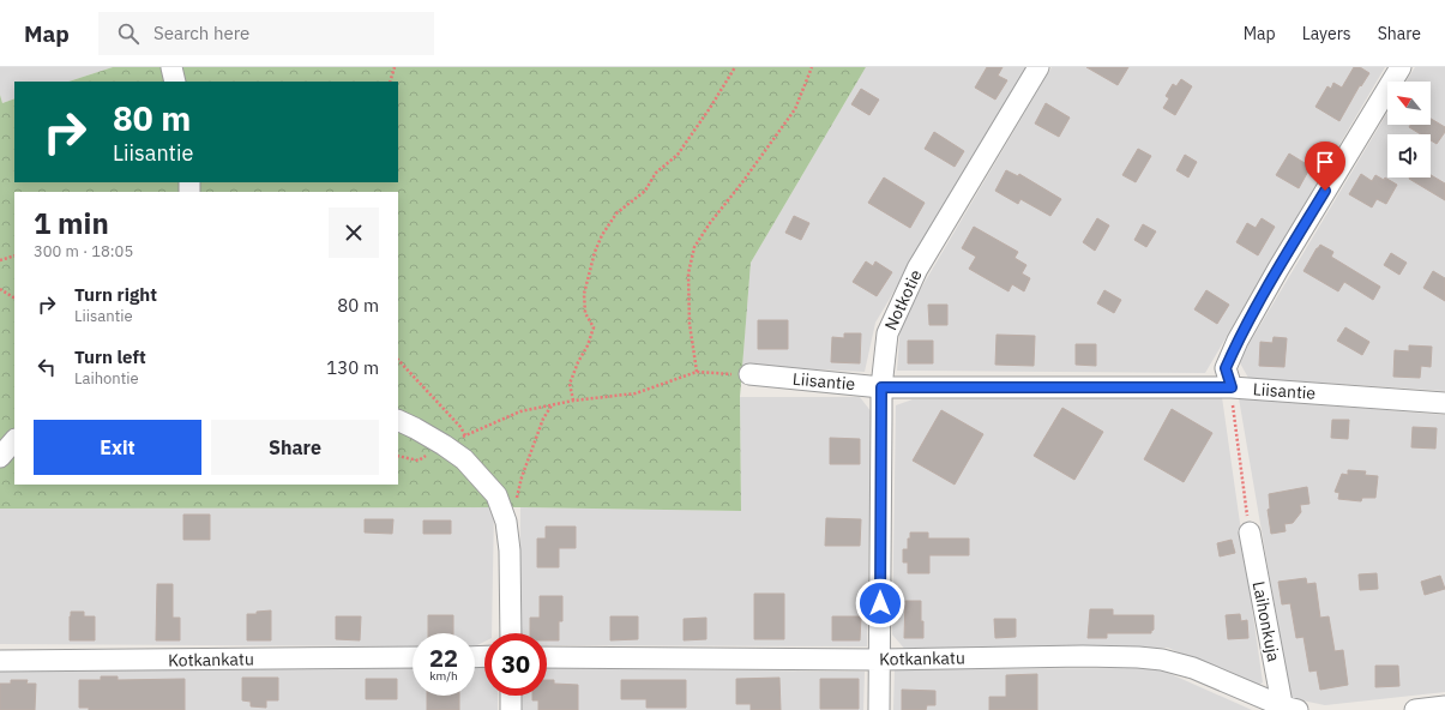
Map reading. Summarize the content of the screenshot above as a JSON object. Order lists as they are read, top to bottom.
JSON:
{
  "streets": {
    "street": [
      "Notkotie",
      "Liisantie",
      "Laihonkuja",
      "Kotkankatu"
    ]
  },
  "crossings": [
    ["Notkotie", "Liisantie"],
    ["Notkotie", "Kotkankatu"],
    ["Laihonkuja", "Kotkankatu"]
  ],
  "north": "top left",
  "page": {
    "header": "Map",
    "search": "Search here",
    "nav": ["Map", "Layers", "Share"],
    "turn": ["80 m", "Liisantie"],
    "heading": ["1 min", "300 m · 18:05"],
    "list": [
      {
        "name": "Turn right",
        "note": "Liisantie",
        "value": "80 m"
      },
      {
        "name": "Turn left",
        "note": "Laihontie",
        "value": "130 m"
      }
    ],
    "buttons": ["Exit", "Share"],
    "speed": "22 km/h",
    "limit": "30"
  }
}
